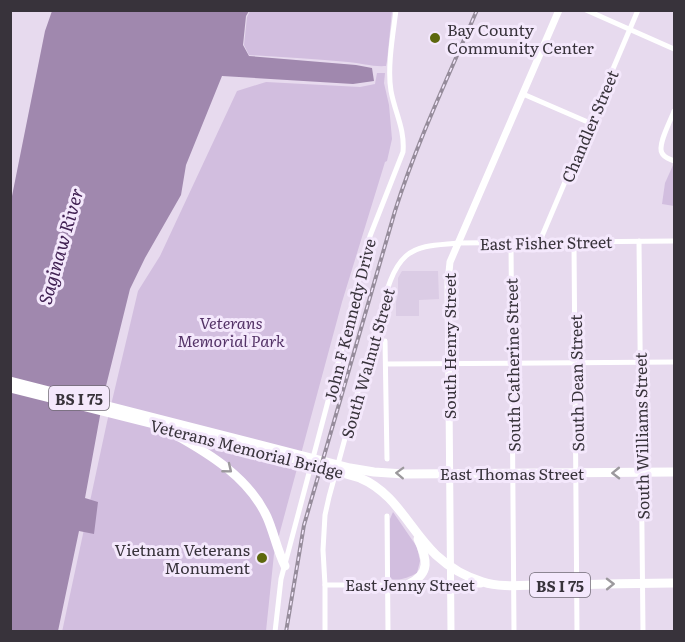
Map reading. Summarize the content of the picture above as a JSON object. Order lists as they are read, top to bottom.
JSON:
{
  "streets": {
    "highway": [
      "BS I 75",
      "Veterans Memorial Bridge",
      "East Thomas Street",
      "East Jenny Street"
    ],
    "street": [
      "Chandler Street",
      "East Fisher Street",
      "John F Kennedy Drive",
      "South Henry Street",
      "South Walnut Street",
      "South Catherine Street",
      "South Dean Street",
      "South Williams Street"
    ]
  },
  "crossings": [
    ["Chandler Street", "East Fisher Street"],
    ["East Fisher Street", "South Henry Street"],
    ["East Fisher Street", "South Walnut Street"],
    ["East Fisher Street", "South Catherine Street"],
    ["East Fisher Street", "South Dean Street"],
    ["East Fisher Street", "South Williams Street"],
    ["South Henry Street", "Veterans Memorial Bridge"],
    ["South Henry Street", "East Thomas Street"],
    ["South Henry Street", "East Jenny Street"],
    ["South Walnut Street", "East Jenny Street"],
    ["South Catherine Street", "East Thomas Street"],
    ["South Catherine Street", "East Jenny Street"],
    ["South Dean Street", "East Thomas Street"],
    ["South Dean Street", "East Jenny Street"],
    ["South Williams Street", "East Thomas Street"],
    ["South Williams Street", "East Jenny Street"],
    ["Veterans Memorial Bridge", "East Thomas Street"],
    ["Veterans Memorial Bridge", "East Jenny Street"]
  ],
  "one_way": ["East Thomas Street"],
  "water": ["Saginaw River"],
  "parks": ["Veterans Memorial Park"],
  "places": ["Bay County Community Center", "Vietnam Veterans Monument"]
}
